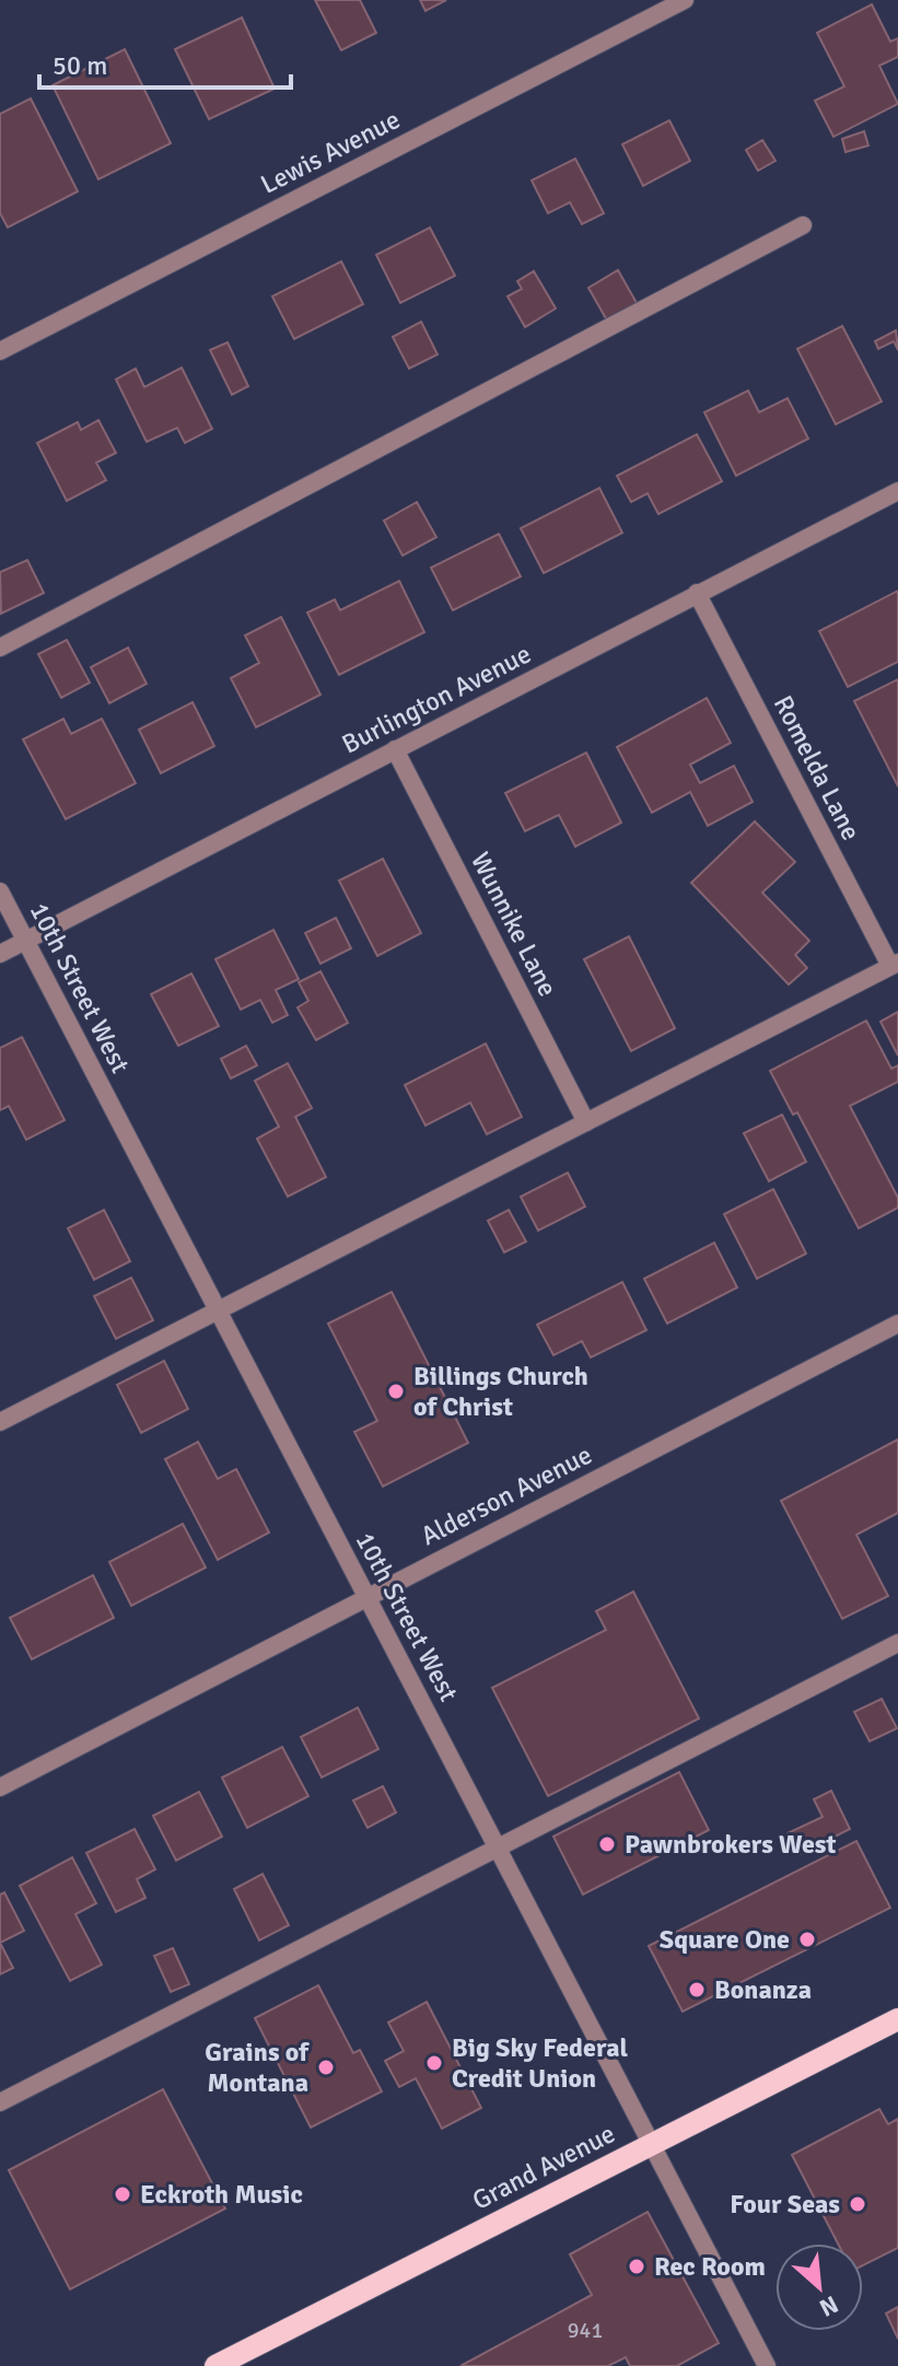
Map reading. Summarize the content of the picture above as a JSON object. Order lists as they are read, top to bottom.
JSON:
{
  "streets": {
    "main road": ["Grand Avenue"],
    "street": [
      "Lewis Avenue",
      "Burlington Avenue",
      "Romelda Lane",
      "Wunnike Lane",
      "10th Street West",
      "Alderson Avenue"
    ]
  },
  "crossings": [
    ["Burlington Avenue", "Romelda Lane"],
    ["Burlington Avenue", "Wunnike Lane"],
    ["Burlington Avenue", "10th Street West"],
    ["10th Street West", "Alderson Avenue"],
    ["10th Street West", "Grand Avenue"]
  ],
  "places": [
    "Billings Church of Christ",
    "Pawnbrokers West",
    "Square One",
    "Bonanza",
    "Big Sky Federal Credit Union",
    "Grains of Montana",
    "Eckroth Music",
    "Four Seas",
    "Rec Room"
  ],
  "house_numbers": ["941"],
  "scale_bar": "50 m",
  "north": "bottom right"
}
